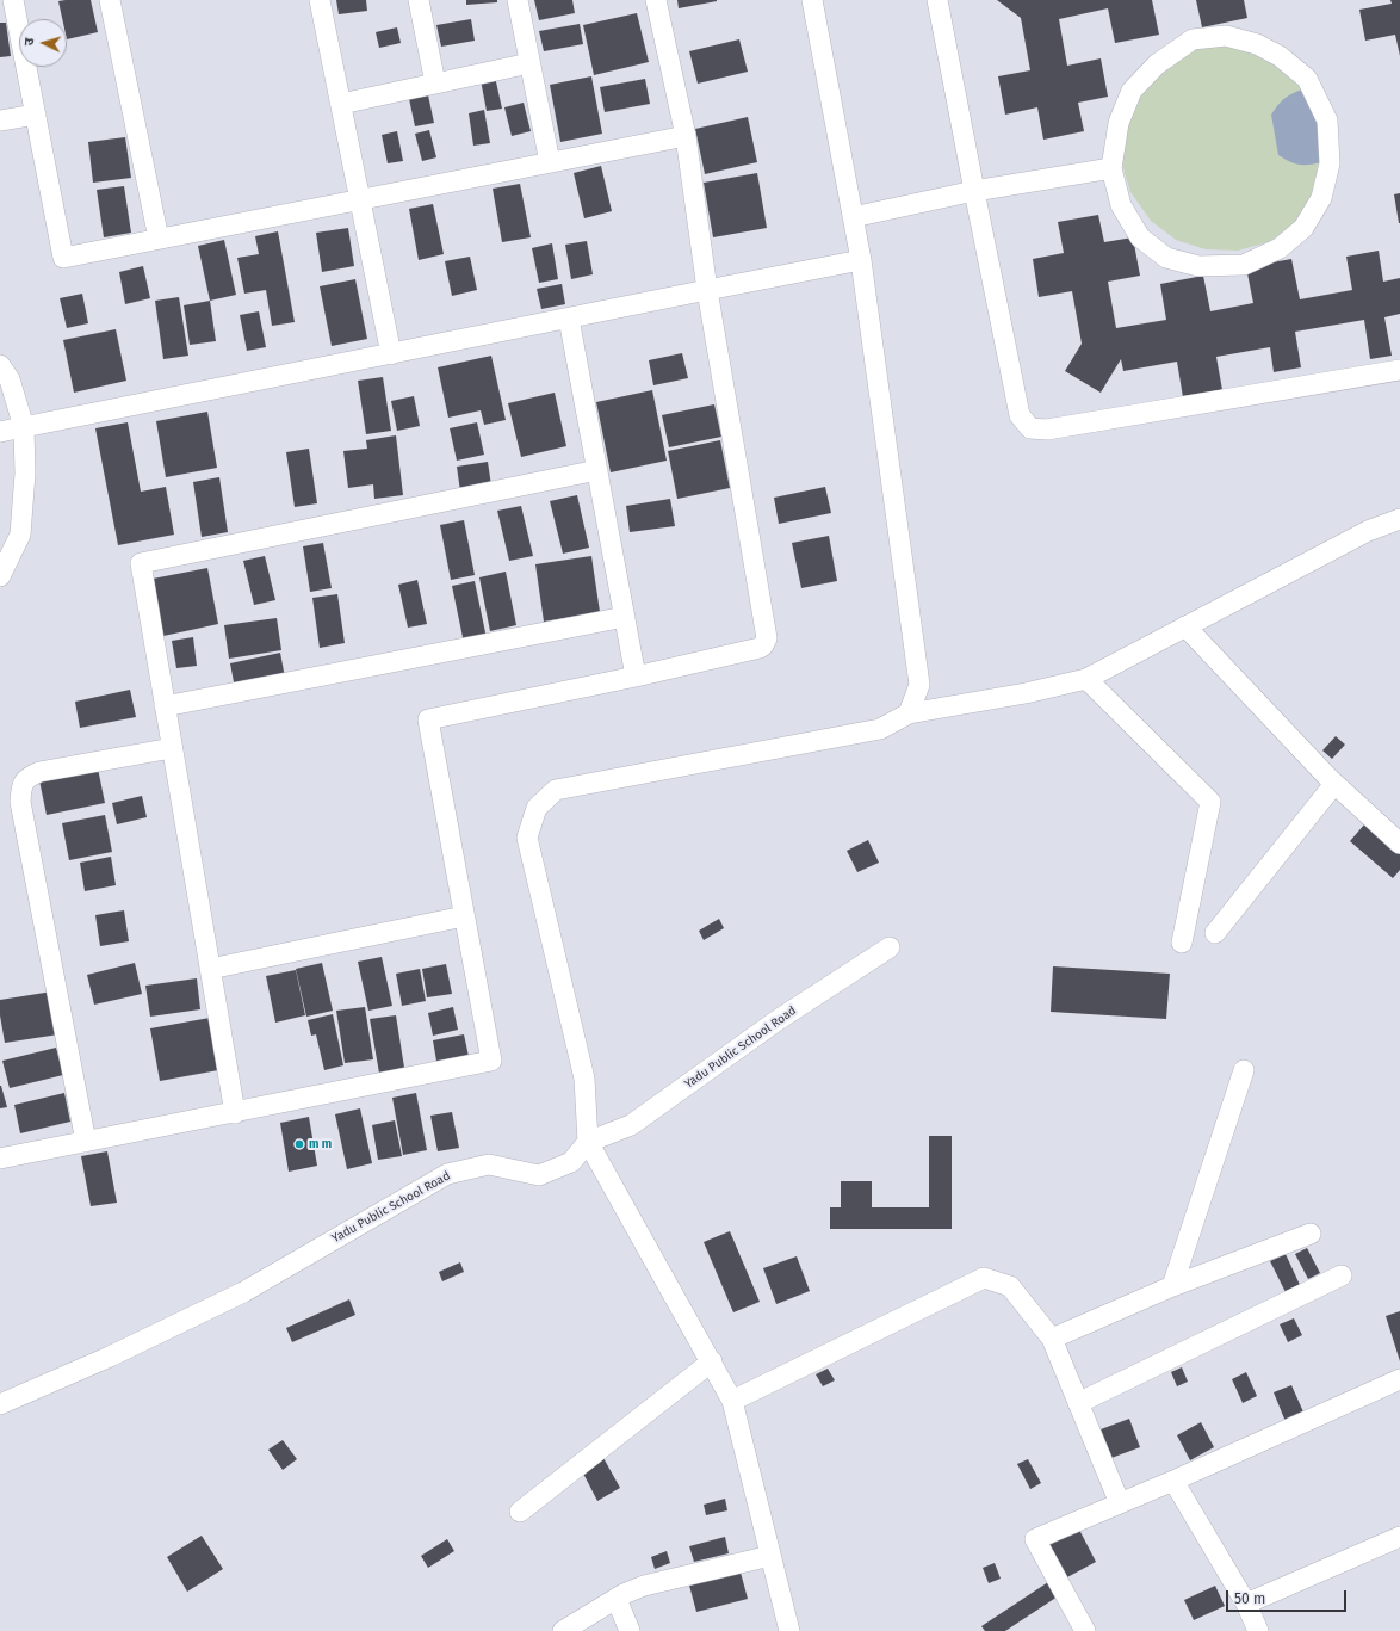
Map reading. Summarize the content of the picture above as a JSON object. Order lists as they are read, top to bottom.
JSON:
{
  "streets": {
    "street": ["Yadu Public School Road"]
  },
  "places": ["m m"],
  "scale_bar": "50 m",
  "north": "left"
}
